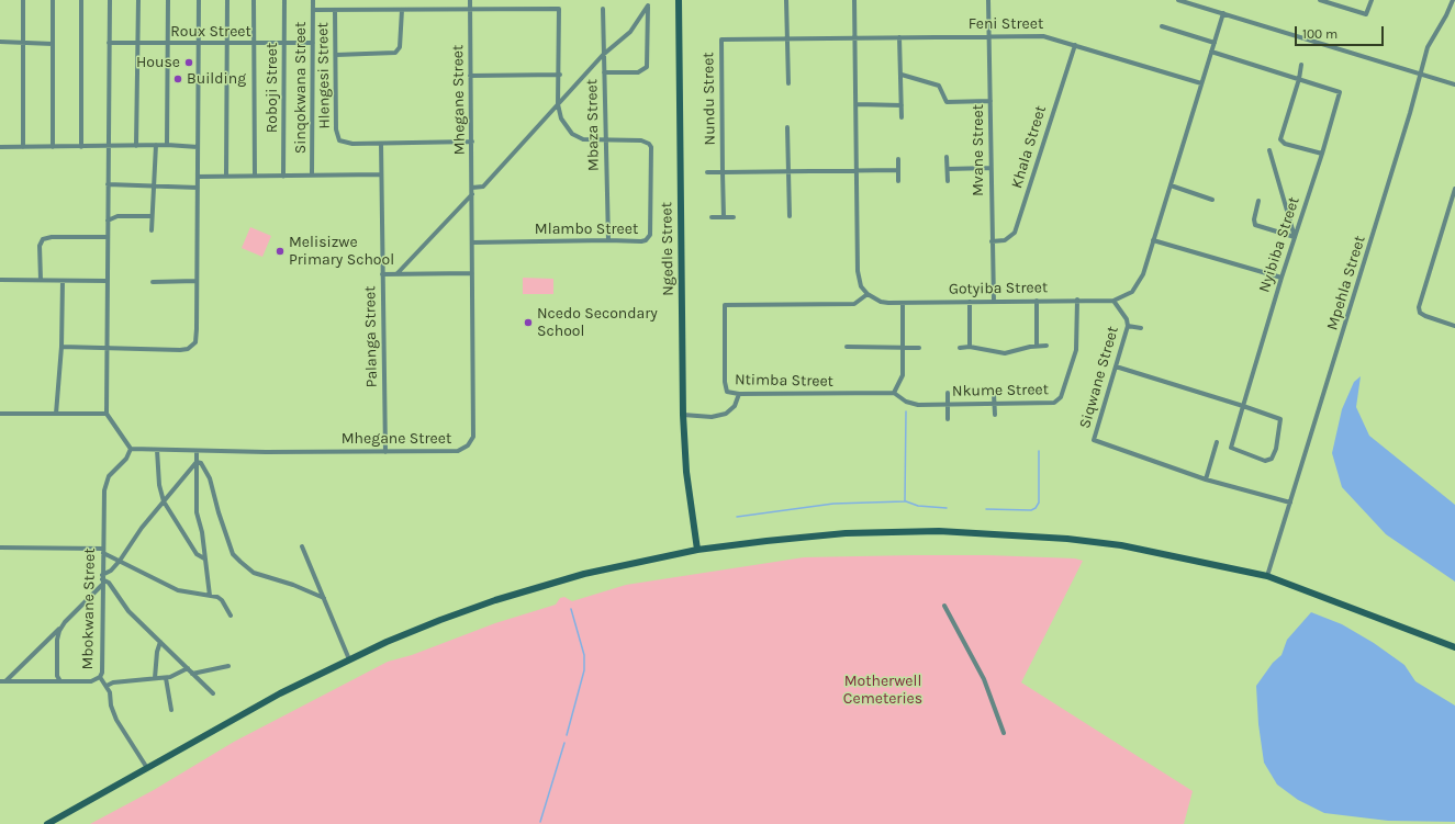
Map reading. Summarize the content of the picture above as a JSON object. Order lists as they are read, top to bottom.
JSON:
{
  "streets": {
    "main road": ["Ngedle Street"],
    "street": [
      "Feni Street",
      "Roux Street",
      "Hlengesi Street",
      "Roboji Street",
      "Sinqokwana Street",
      "Nundu Street",
      "Mhegane Street",
      "Mbaza Street",
      "Khala Street",
      "Mvane Street",
      "Mlambo Street",
      "Nyibiba Street",
      "Mpehla Street",
      "Gotyiba Street",
      "Palanga Street",
      "Siqwane Street",
      "Ntimba Street",
      "Nkume Street",
      "Mbokwane Street"
    ]
  },
  "crossings": [
    ["Feni Street", "Nundu Street"],
    ["Feni Street", "Khala Street"],
    ["Feni Street", "Mvane Street"],
    ["Roux Street", "Roboji Street"],
    ["Roux Street", "Sinqokwana Street"],
    ["Hlengesi Street", "Mhegane Street"],
    ["Hlengesi Street", "Palanga Street"],
    ["Mhegane Street", "Mlambo Street"],
    ["Mhegane Street", "Palanga Street"],
    ["Mhegane Street", "Mbokwane Street"],
    ["Mbaza Street", "Mlambo Street"],
    ["Khala Street", "Mvane Street"],
    ["Mvane Street", "Gotyiba Street"],
    ["Gotyiba Street", "Siqwane Street"],
    ["Gotyiba Street", "Ntimba Street"],
    ["Gotyiba Street", "Nkume Street"],
    ["Ntimba Street", "Nkume Street"]
  ],
  "parks": ["Motherwell Cemeteries"],
  "places": [
    "House",
    "Building",
    "Melisizwe Primary School",
    "Ncedo Secondary School"
  ],
  "scale_bar": "100 m"
}
